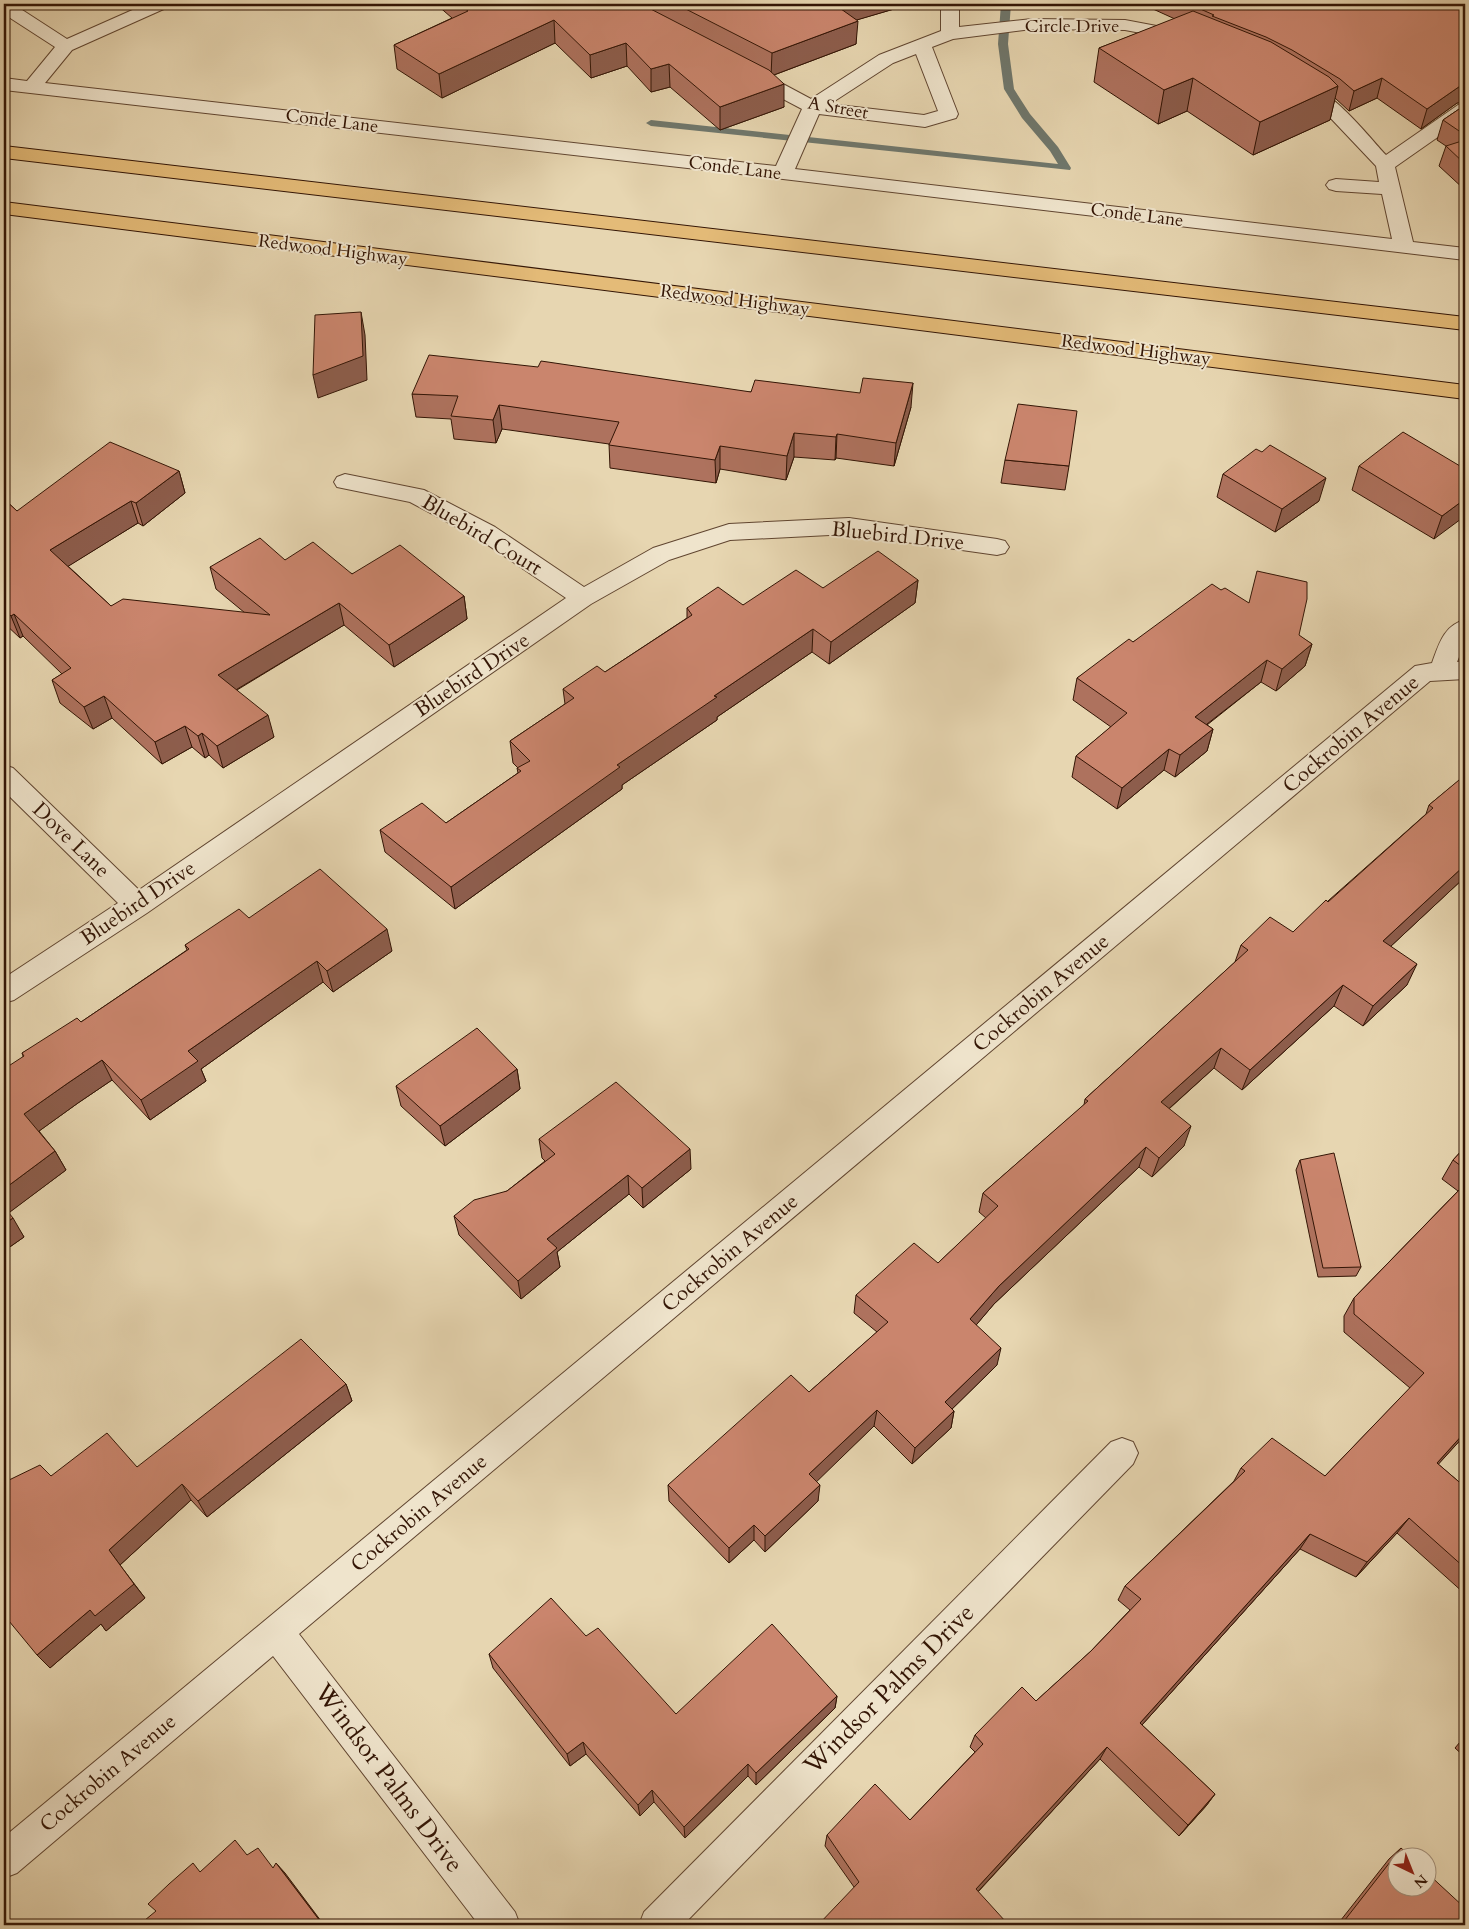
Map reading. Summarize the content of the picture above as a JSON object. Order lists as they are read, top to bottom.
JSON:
{
  "streets": {
    "highway": ["Redwood Highway"],
    "street": [
      "Circle Drive",
      "A Street",
      "Conde Lane",
      "Bluebird Court",
      "Bluebird Drive",
      "Cockrobin Avenue",
      "Dove Lane",
      "Windsor Palms Drive"
    ]
  },
  "crossings": [
    ["Circle Drive", "A Street"],
    ["Bluebird Court", "Bluebird Drive"],
    ["Bluebird Drive", "Dove Lane"],
    ["Cockrobin Avenue", "Windsor Palms Drive"]
  ],
  "north": "bottom right"
}
